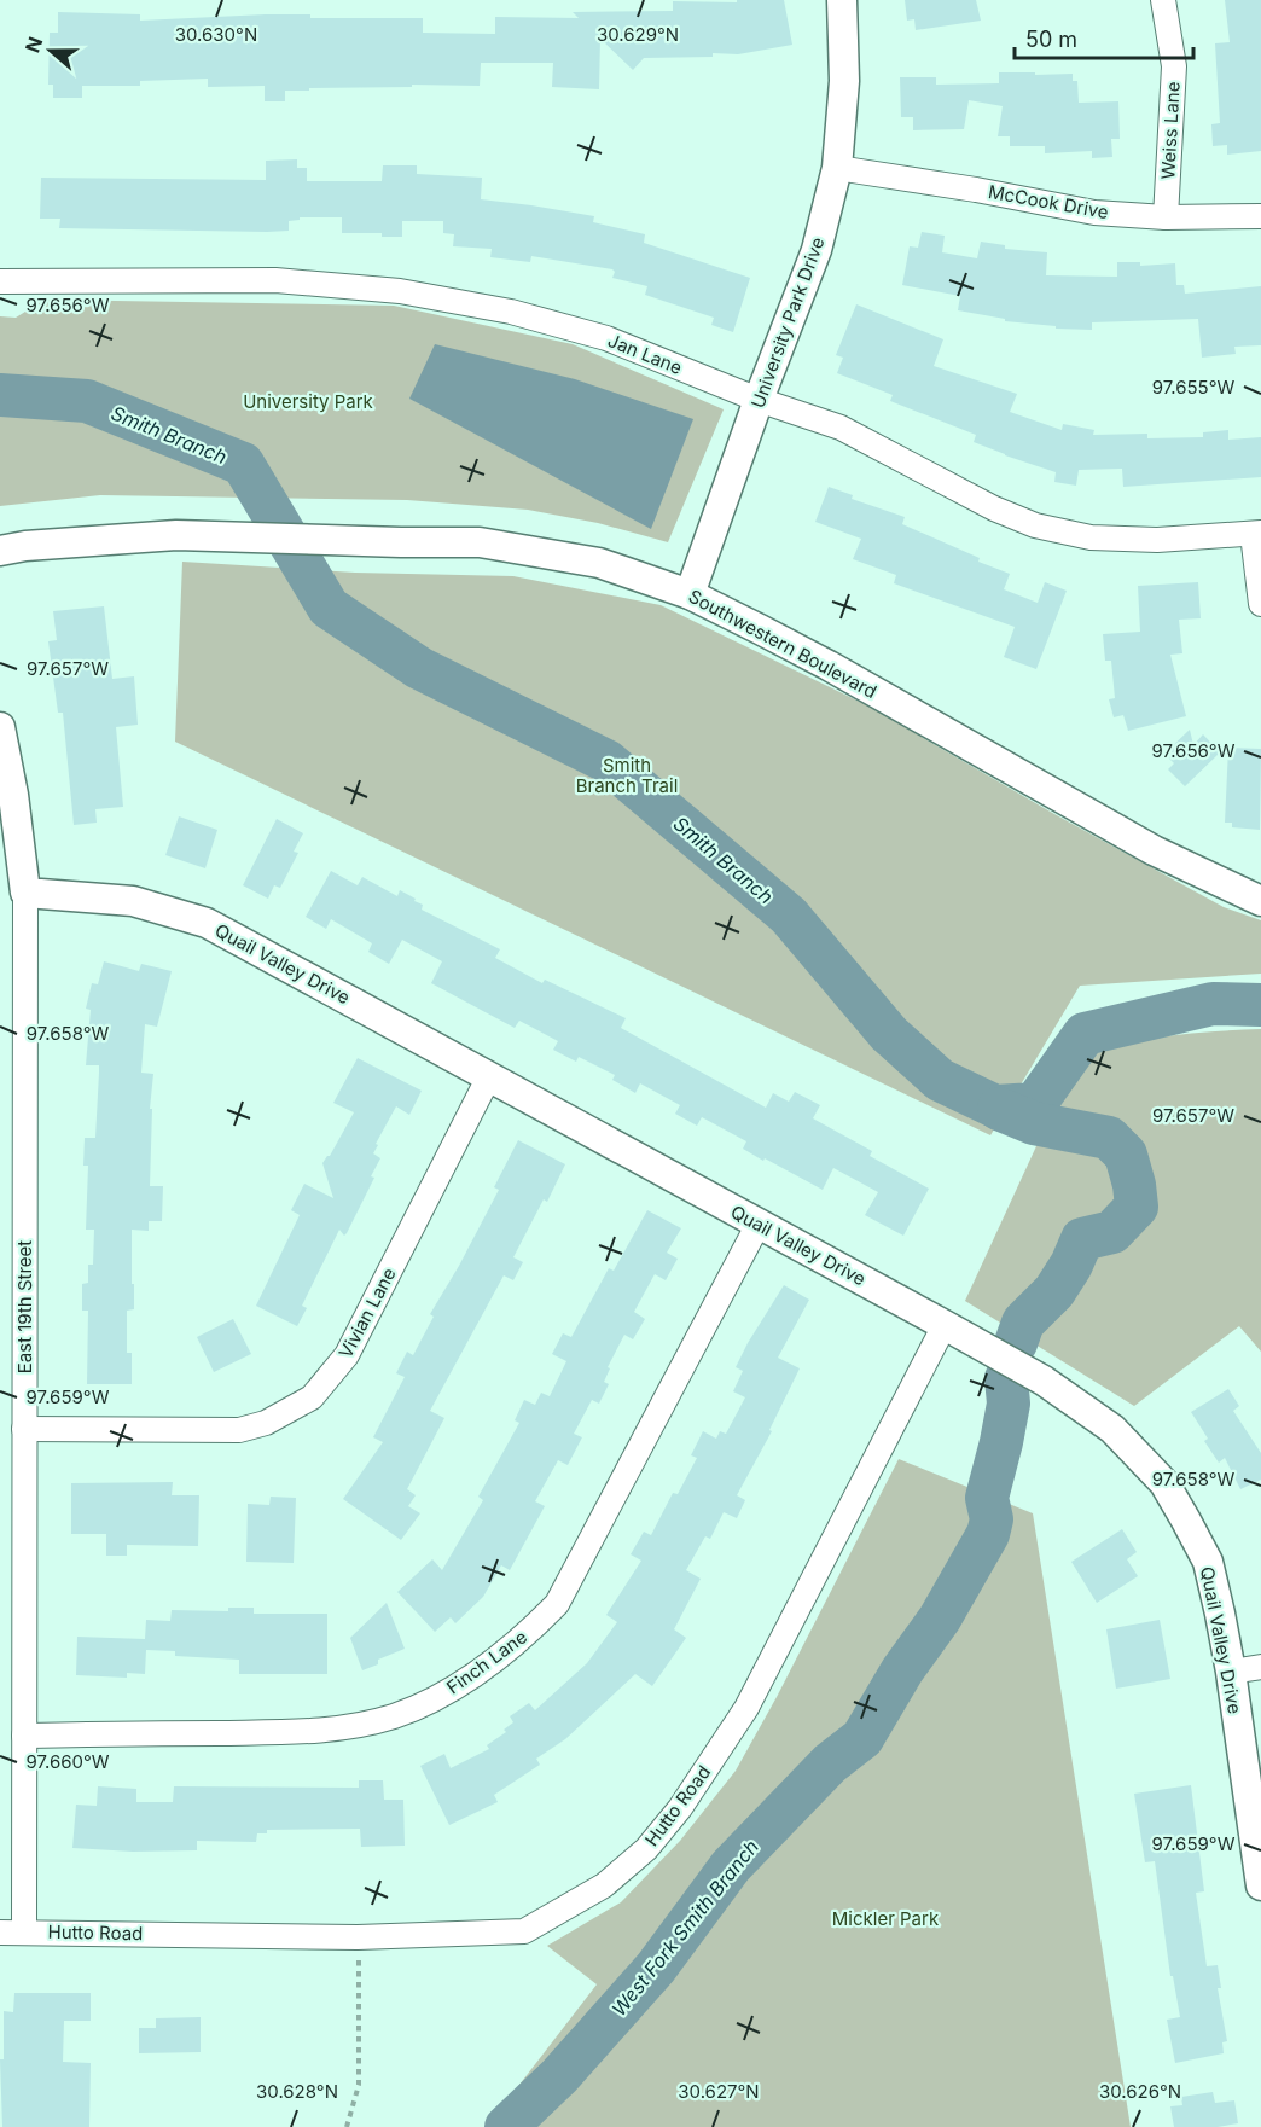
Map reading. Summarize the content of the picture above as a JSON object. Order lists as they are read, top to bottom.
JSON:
{
  "streets": {
    "street": [
      "Weiss Lane",
      "McCook Drive",
      "University Park Drive",
      "Jan Lane",
      "Southwestern Boulevard",
      "Quail Valley Drive",
      "East 19th Street",
      "Vivian Lane",
      "Finch Lane",
      "Hutto Road"
    ]
  },
  "crossings": [
    ["Weiss Lane", "McCook Drive"],
    ["McCook Drive", "University Park Drive"],
    ["University Park Drive", "Jan Lane"],
    ["University Park Drive", "Southwestern Boulevard"],
    ["Quail Valley Drive", "East 19th Street"],
    ["Quail Valley Drive", "Vivian Lane"],
    ["Quail Valley Drive", "Finch Lane"],
    ["Quail Valley Drive", "Hutto Road"],
    ["East 19th Street", "Vivian Lane"],
    ["East 19th Street", "Finch Lane"],
    ["East 19th Street", "Hutto Road"]
  ],
  "water": ["Smith Branch", "West Fork Smith Branch"],
  "parks": ["University Park", "Smith Branch Trail", "Mickler Park"],
  "scale_bar": "50 m",
  "north": "left",
  "coordinates": [
    "30.630°N",
    "30.629°N",
    "97.656°W",
    "97.655°W",
    "97.657°W",
    "97.658°W",
    "97.659°W",
    "97.660°W",
    "30.628°N",
    "30.627°N",
    "30.626°N"
  ]
}
